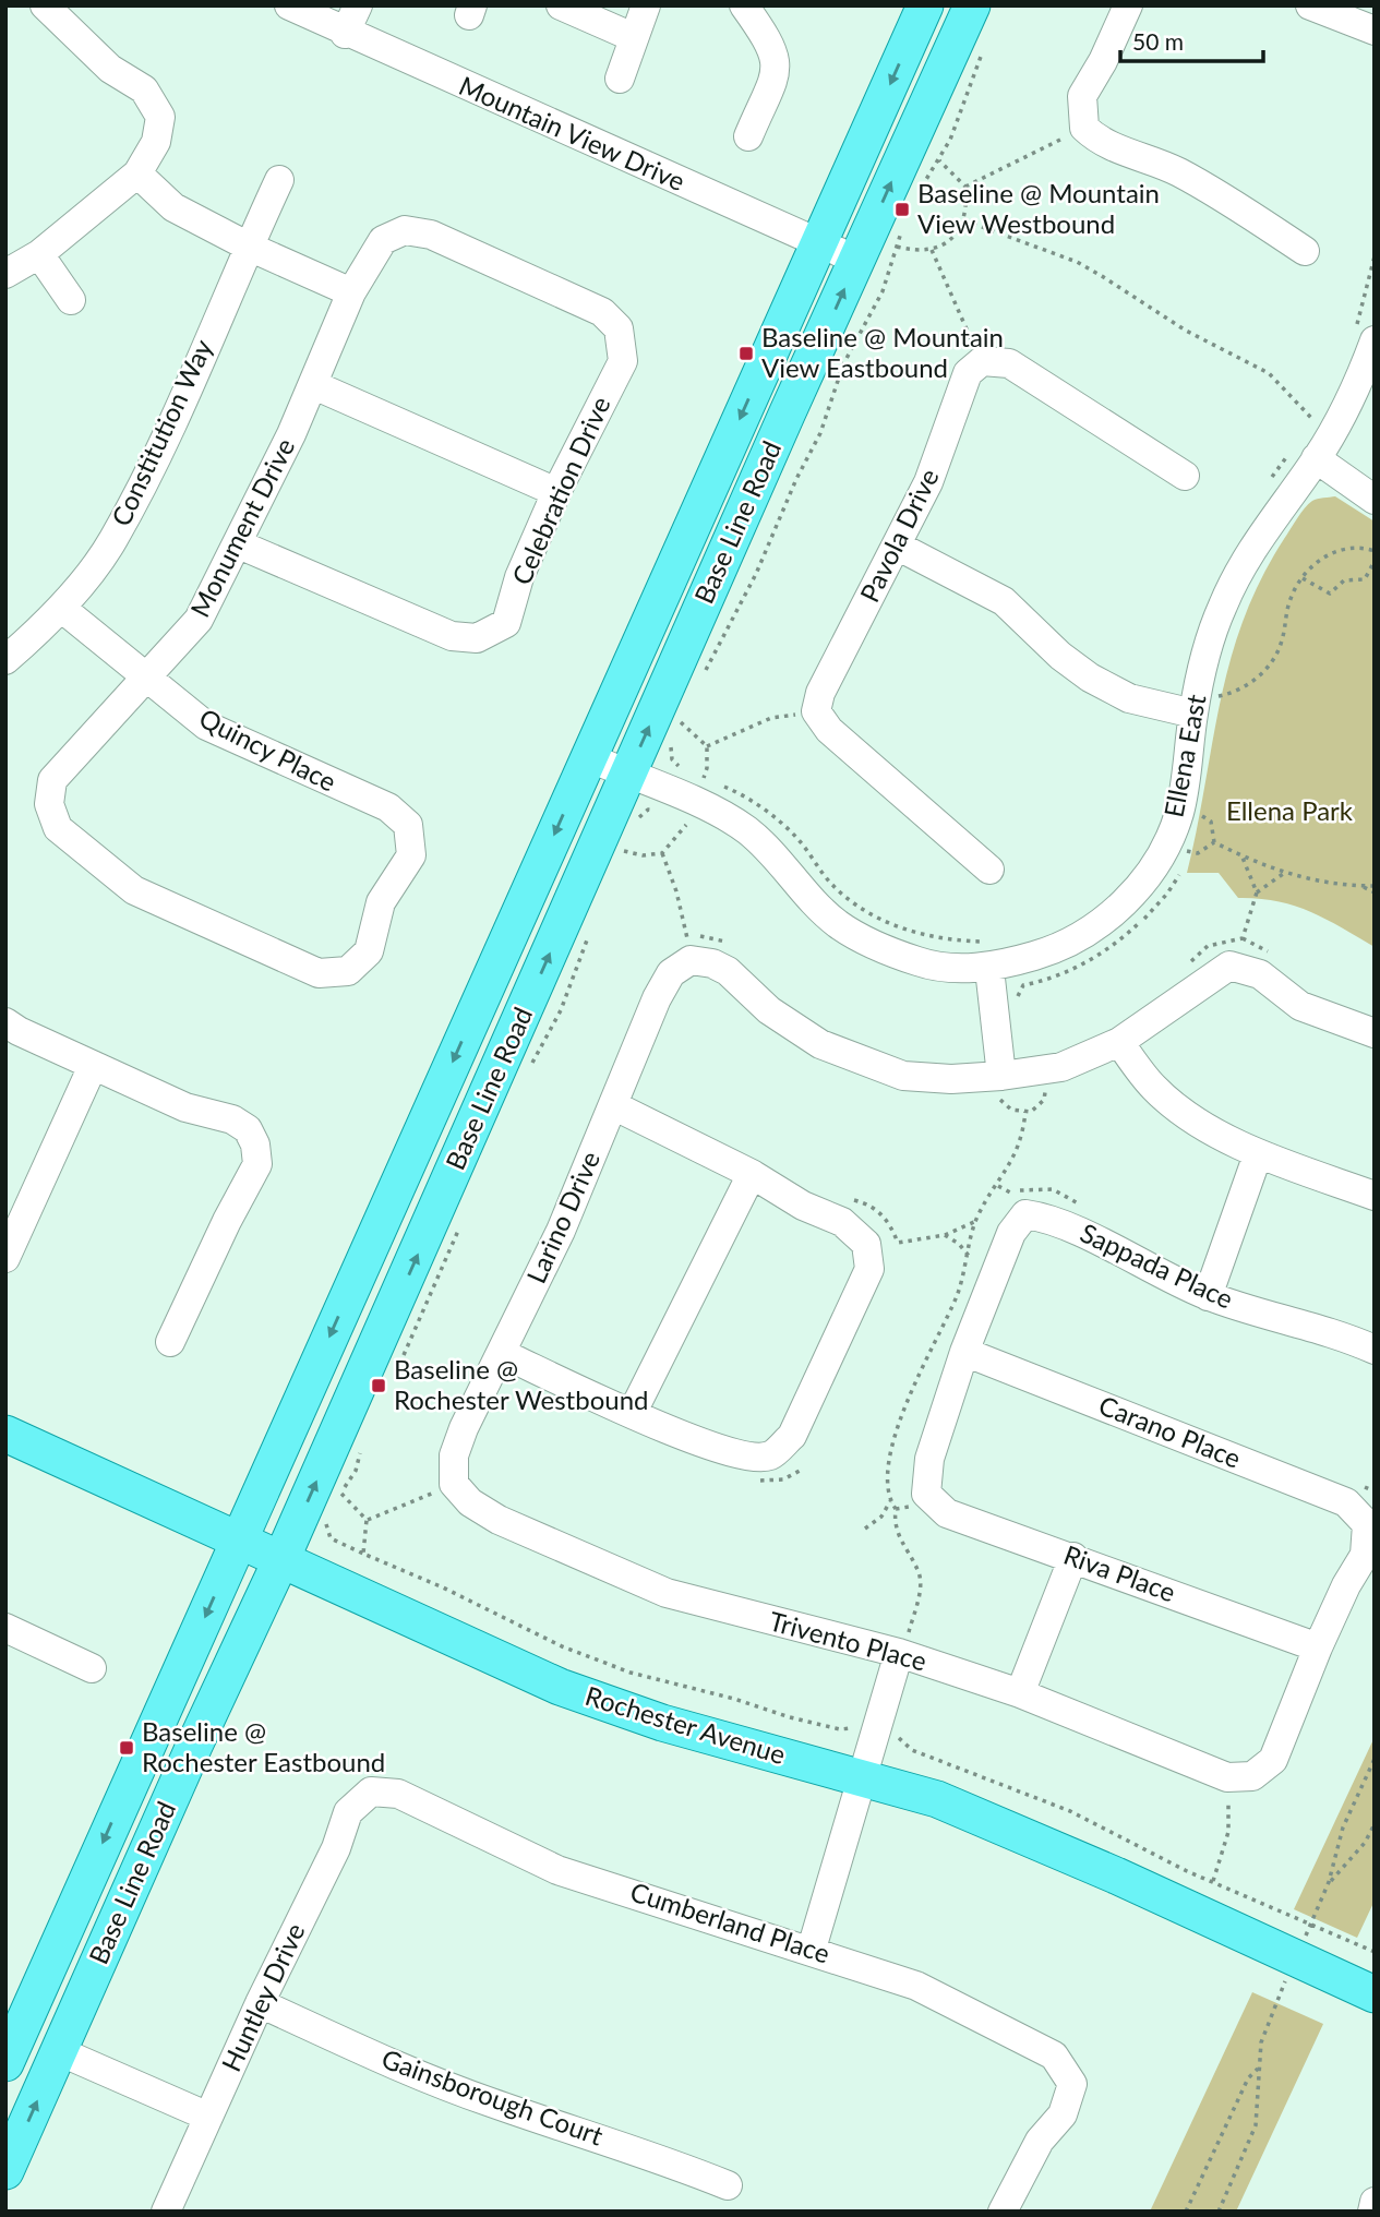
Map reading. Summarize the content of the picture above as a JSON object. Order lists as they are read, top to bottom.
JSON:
{
  "streets": {
    "main road": ["Base Line Road", "Rochester Avenue"],
    "street": [
      "Mountain View Drive",
      "Constitution Way",
      "Celebration Drive",
      "Monument Drive",
      "Pavola Drive",
      "Quincy Place",
      "Ellena East",
      "Larino Drive",
      "Sappada Place",
      "Carano Place",
      "Riva Place",
      "Trivento Place",
      "Cumberland Place",
      "Huntley Drive",
      "Gainsborough Court"
    ]
  },
  "crossings": [
    ["Mountain View Drive", "Base Line Road"],
    ["Constitution Way", "Quincy Place"],
    ["Celebration Drive", "Monument Drive"],
    ["Base Line Road", "Ellena East"],
    ["Base Line Road", "Rochester Avenue"],
    ["Monument Drive", "Quincy Place"],
    ["Larino Drive", "Trivento Place"],
    ["Sappada Place", "Carano Place"],
    ["Carano Place", "Riva Place"],
    ["Cumberland Place", "Huntley Drive"],
    ["Huntley Drive", "Gainsborough Court"]
  ],
  "parks": ["Ellena Park"],
  "places": {
    "transit": [
      "Baseline @ Mountain View Westbound",
      "Baseline @ Mountain View Eastbound",
      "Baseline @ Rochester Westbound",
      "Baseline @ Rochester Eastbound"
    ]
  },
  "scale_bar": "50 m"
}
